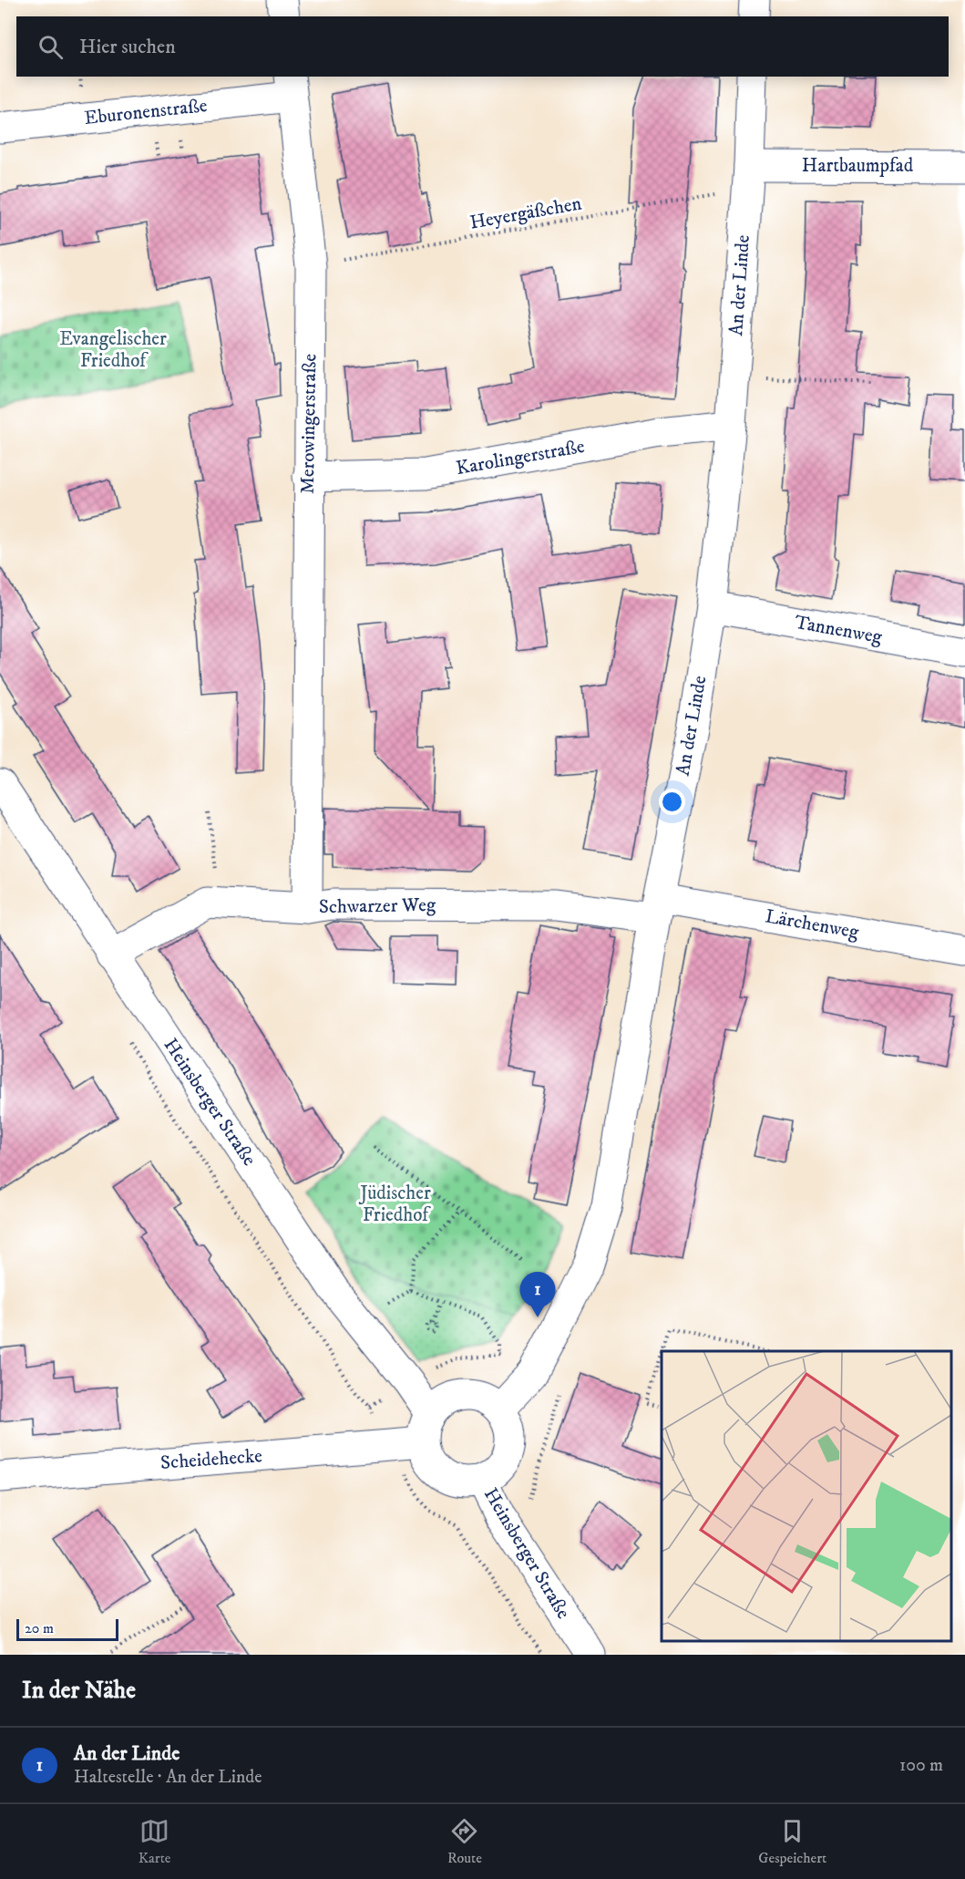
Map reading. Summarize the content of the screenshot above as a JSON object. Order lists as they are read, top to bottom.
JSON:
{
  "streets": {
    "street": [
      "Eburonenstraße",
      "Hartbaumpfad",
      "An der Linde",
      "Merowingerstraße",
      "Karolingerstraße",
      "Tannenweg",
      "Schwarzer Weg",
      "Lärchenweg",
      "Heinsberger Straße",
      "Scheidehecke"
    ],
    "path": ["Heyergäßchen"]
  },
  "crossings": [
    ["Eburonenstraße", "Merowingerstraße"],
    ["Hartbaumpfad", "An der Linde"],
    ["Heyergäßchen", "An der Linde"],
    ["Heyergäßchen", "Merowingerstraße"],
    ["An der Linde", "Karolingerstraße"],
    ["An der Linde", "Tannenweg"],
    ["An der Linde", "Schwarzer Weg"],
    ["An der Linde", "Lärchenweg"],
    ["An der Linde", "Heinsberger Straße"],
    ["An der Linde", "Scheidehecke"],
    ["Merowingerstraße", "Karolingerstraße"],
    ["Merowingerstraße", "Schwarzer Weg"],
    ["Schwarzer Weg", "Lärchenweg"],
    ["Schwarzer Weg", "Heinsberger Straße"],
    ["Heinsberger Straße", "Scheidehecke"]
  ],
  "parks": ["Evangelischer Friedhof", "Jüdischer Friedhof"],
  "scale_bar": "20 m",
  "page": {
    "search": "Hier suchen",
    "pins": "1",
    "scale": "20 m",
    "heading": "In der Nähe",
    "list": [
      {
        "mark": "1",
        "name": "An der Linde",
        "note": "Haltestelle · An der Linde",
        "value": "100 m"
      }
    ],
    "nav": ["Karte", "Route", "Gespeichert"]
  }
}
